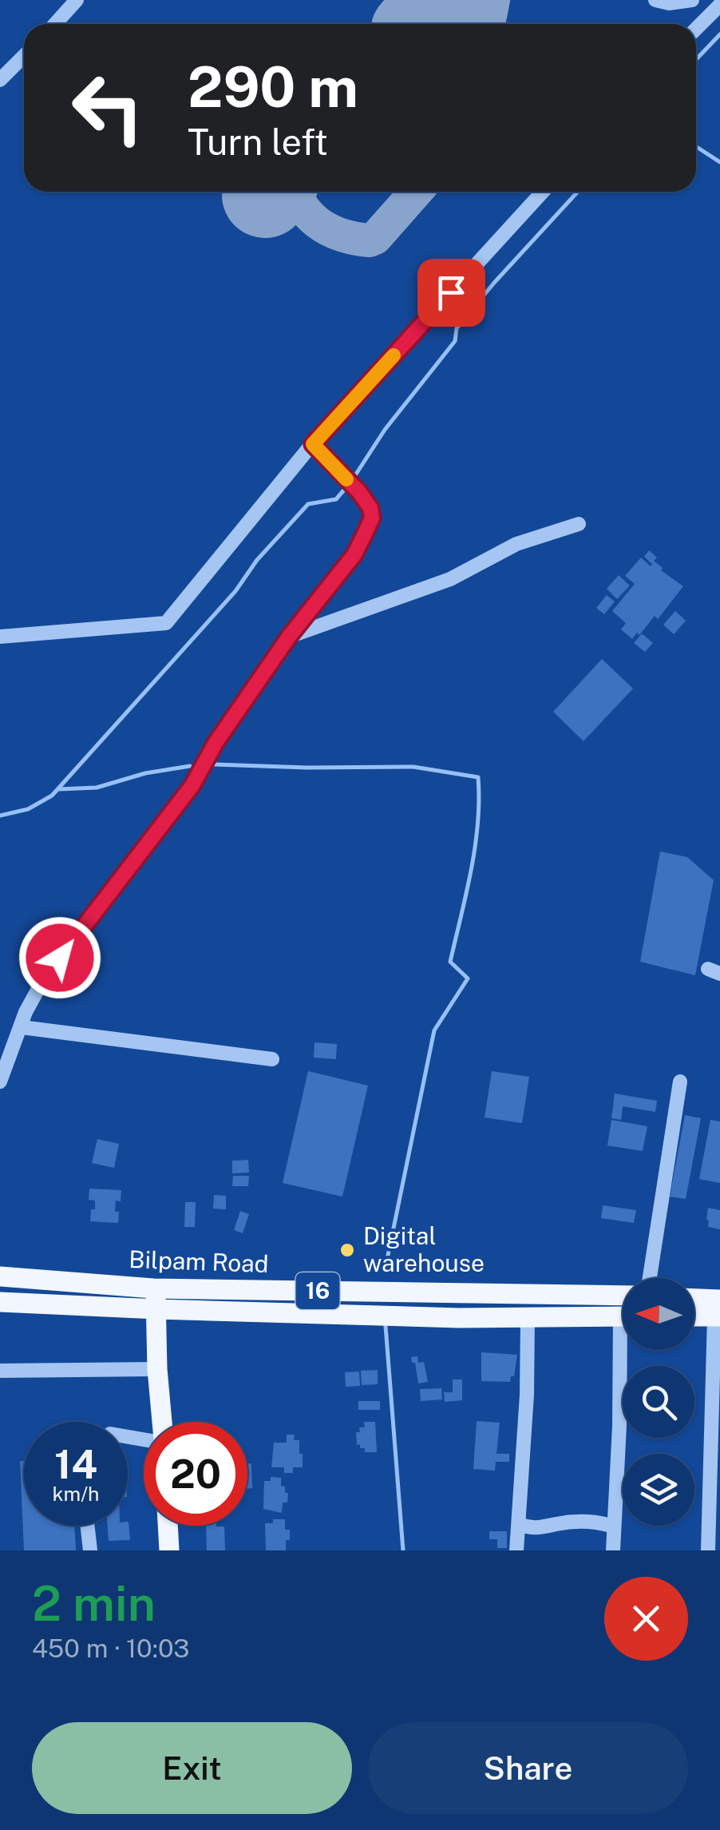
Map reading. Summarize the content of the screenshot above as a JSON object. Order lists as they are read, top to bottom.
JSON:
{
  "streets": {
    "main road": ["Bilpam Road", "16"]
  },
  "places": ["Digital warehouse"],
  "north": "left",
  "page": {
    "turn": ["290 m", "Turn left"],
    "speed": "14 km/h",
    "limit": "20",
    "heading": ["2 min", "450 m · 10:03"],
    "buttons": ["Exit", "Share"]
  }
}
